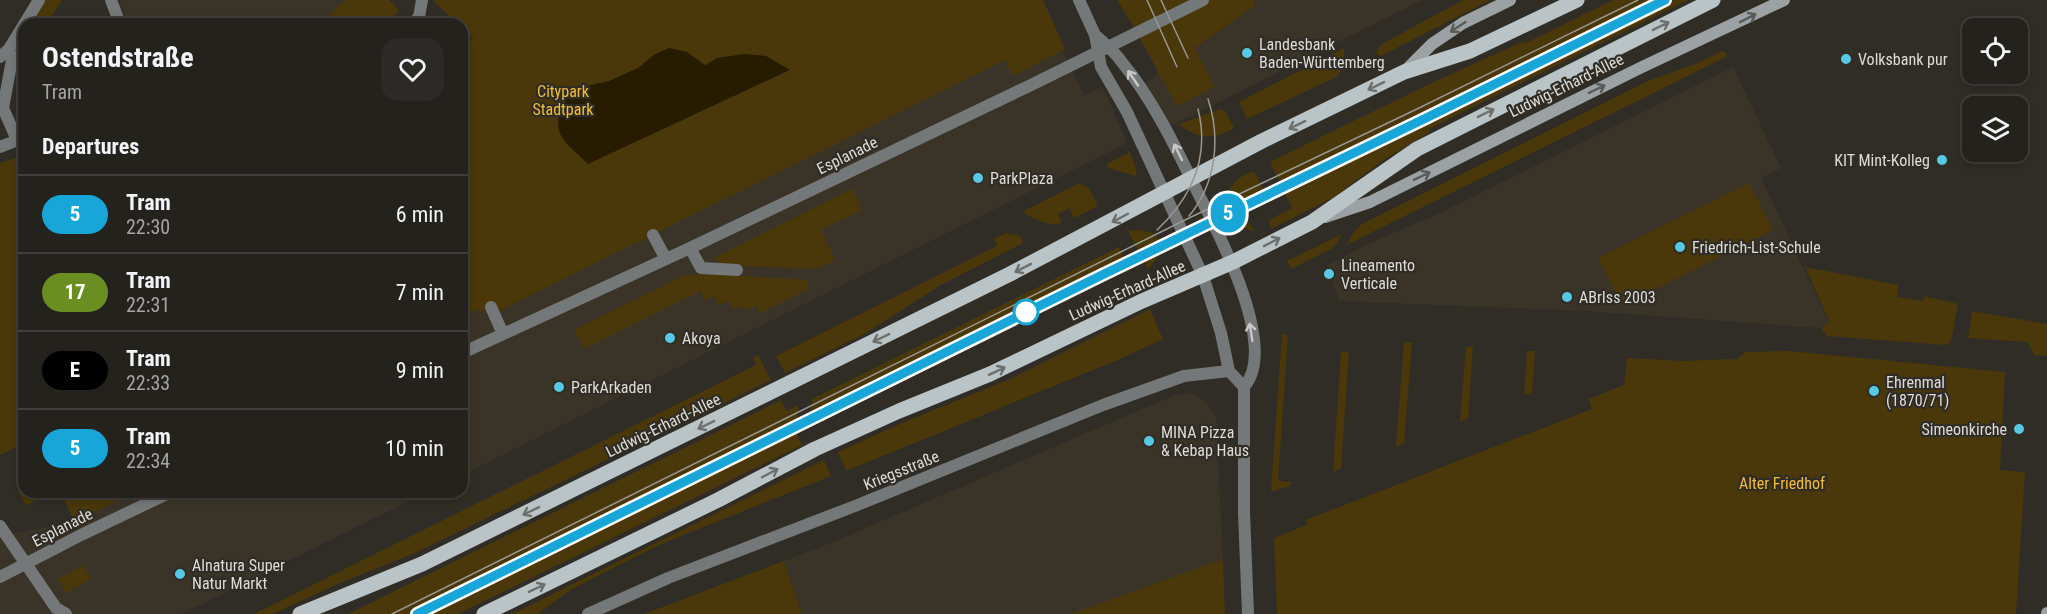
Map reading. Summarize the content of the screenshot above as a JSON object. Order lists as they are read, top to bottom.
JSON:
{
  "streets": {
    "main road": ["Ludwig-Erhard-Allee"],
    "street": ["Esplanade", "Kriegsstraße"]
  },
  "parks": ["Citypark Stadtpark", "Alter Friedhof"],
  "places": [
    "Landesbank Baden-Württemberg",
    "Volksbank pur",
    "KIT Mint-Kolleg",
    "ParkPlaza",
    "Friedrich-List-Schule",
    "Lineamento Verticale",
    "ABrIss 2003",
    "Akoya",
    "ParkArkaden",
    "Ehrenmal (1870/71)",
    "Simeonkirche",
    "MINA Pizza & Kebap Haus",
    "Alnatura Super Natur Markt"
  ],
  "lines": ["tram line 5"],
  "page": {
    "on_map": "5",
    "heading": [
      ["Ostendstraße", "Tram"],
      "Departures"
    ],
    "list": [
      {
        "mark": "5",
        "name": "Tram",
        "note": "22:30",
        "value": "6 min"
      },
      {
        "mark": "17",
        "name": "Tram",
        "note": "22:31",
        "value": "7 min"
      },
      {
        "mark": "E",
        "name": "Tram",
        "note": "22:33",
        "value": "9 min"
      },
      {
        "mark": "5",
        "name": "Tram",
        "note": "22:34",
        "value": "10 min"
      }
    ]
  }
}
